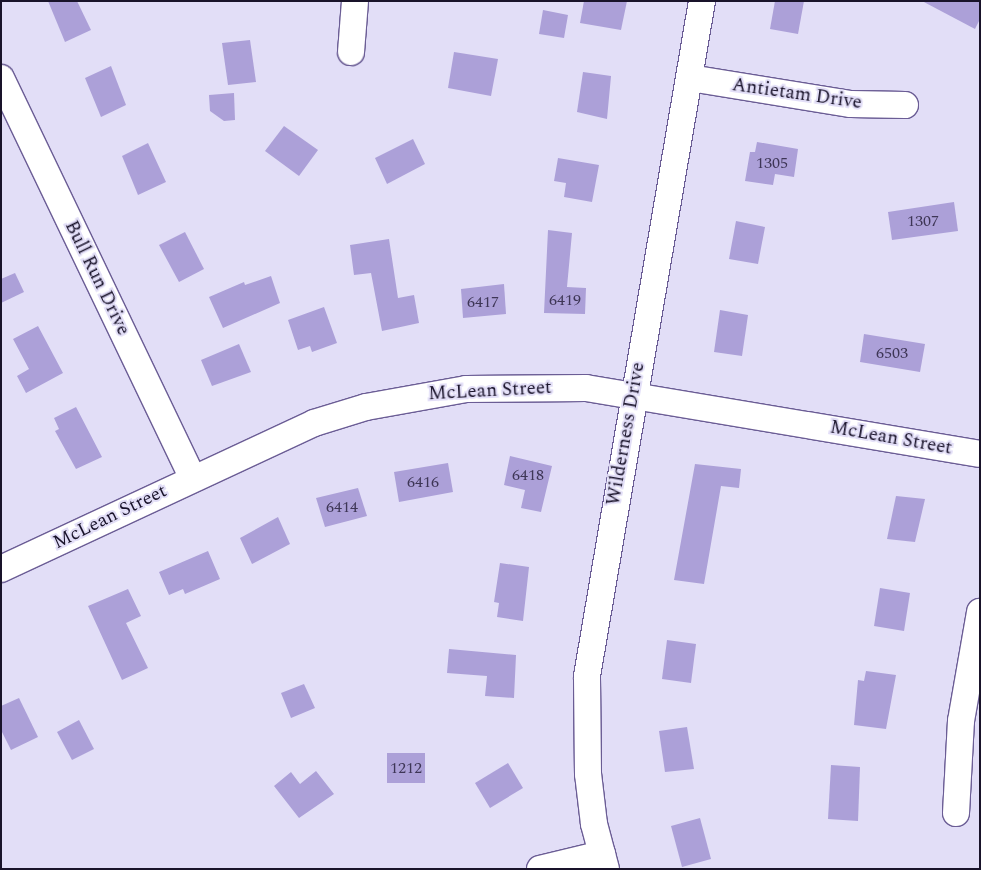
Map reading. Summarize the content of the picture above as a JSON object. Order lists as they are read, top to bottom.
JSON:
{
  "streets": {
    "street": [
      "Antietam Drive",
      "Bull Run Drive",
      "McLean Street",
      "Wilderness Drive"
    ]
  },
  "crossings": [
    ["Antietam Drive", "Wilderness Drive"],
    ["Bull Run Drive", "McLean Street"],
    ["McLean Street", "Wilderness Drive"]
  ],
  "house_numbers": [
    "1305",
    "1307",
    "6419",
    "6417",
    "6503",
    "6418",
    "6416",
    "6414",
    "1212"
  ]
}
